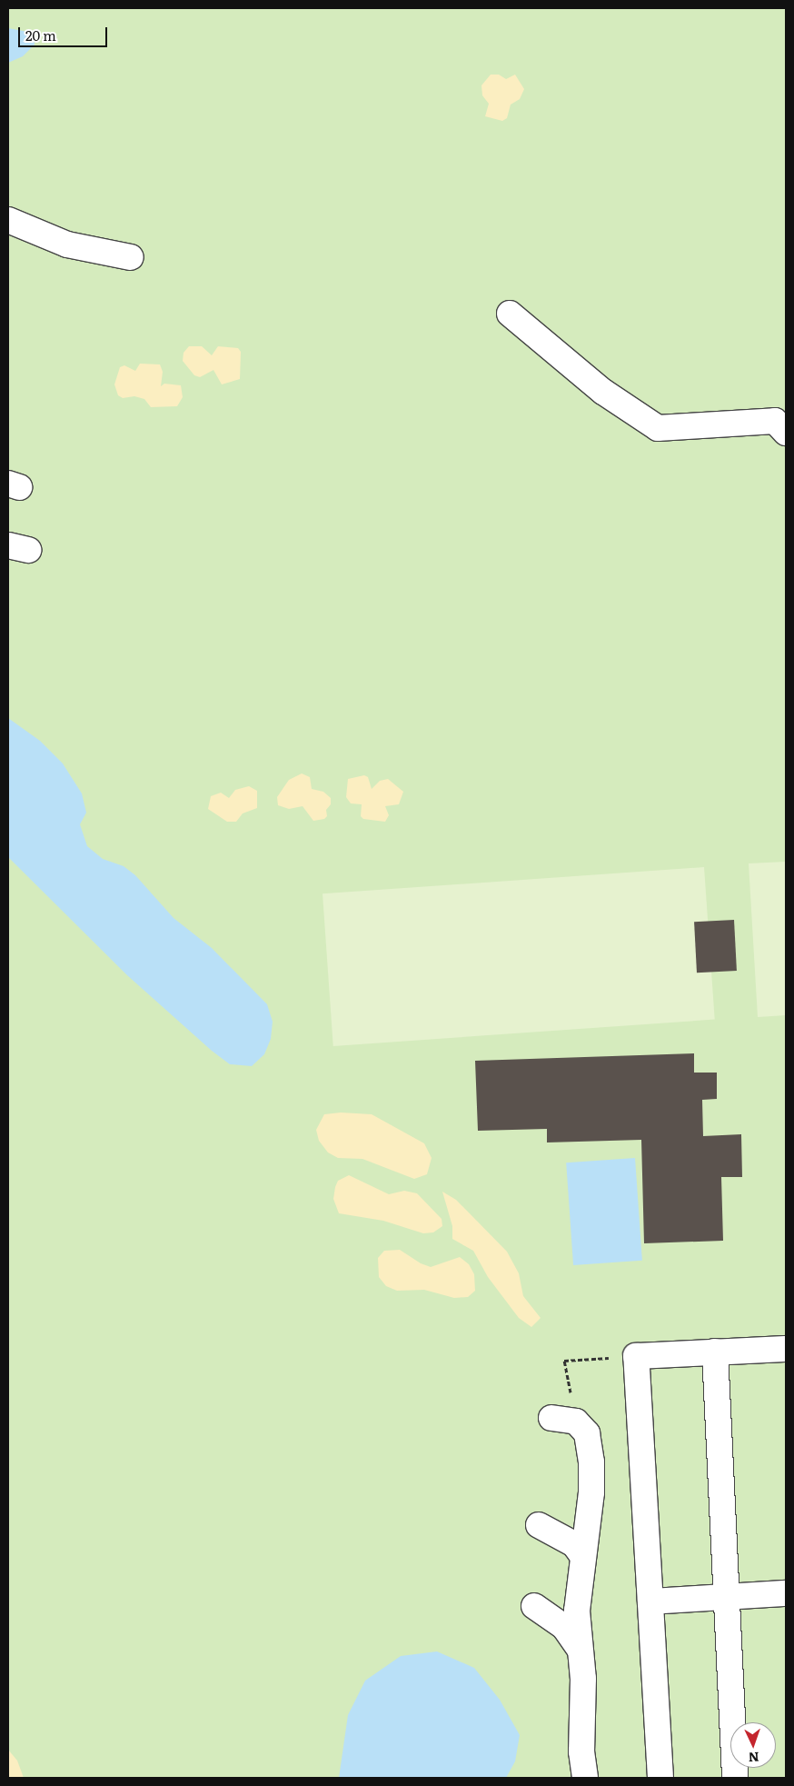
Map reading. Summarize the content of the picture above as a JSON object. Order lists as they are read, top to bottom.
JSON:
{
  "scale_bar": "20 m",
  "north": "bottom"
}
